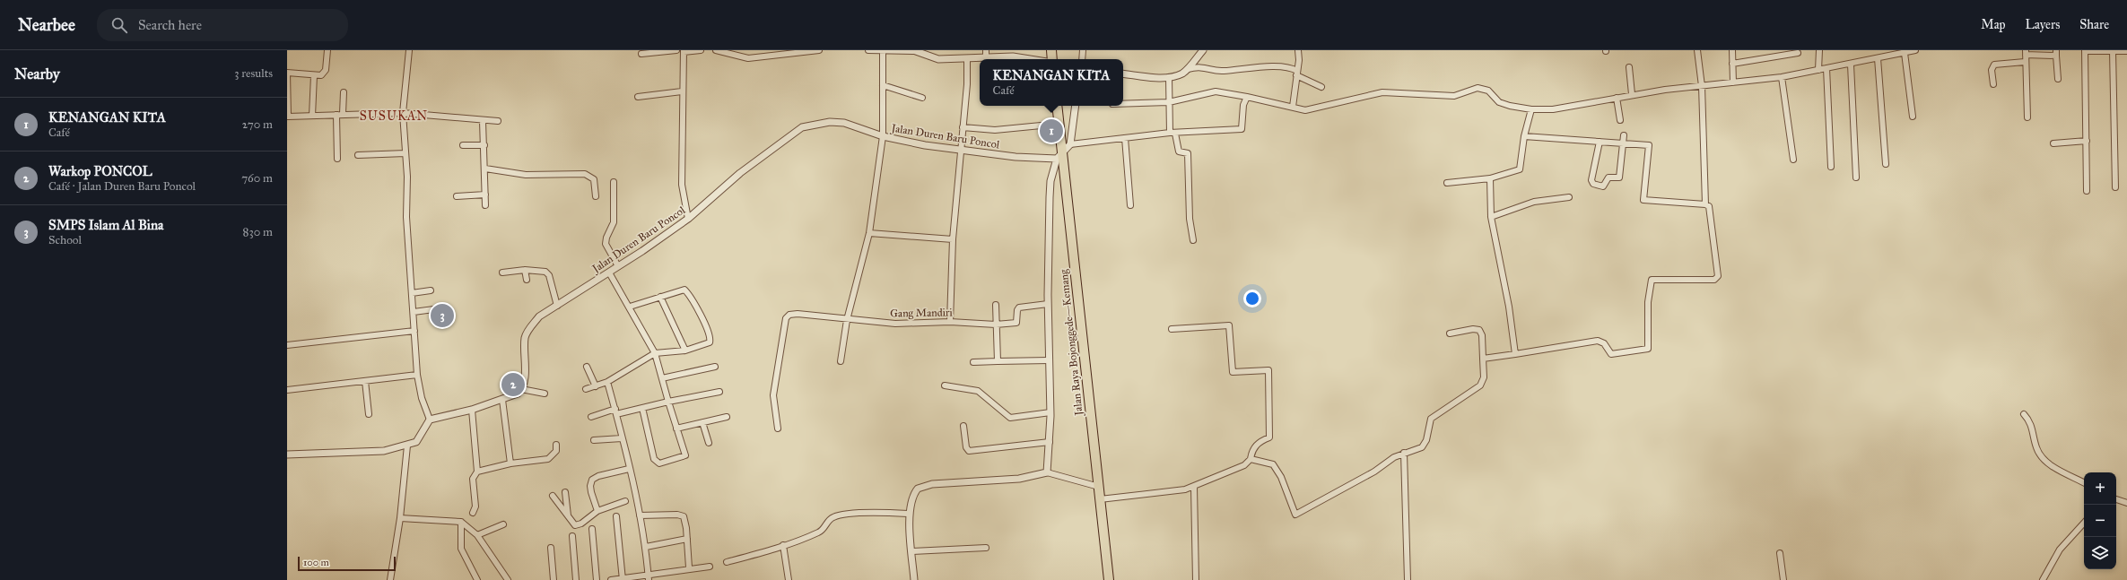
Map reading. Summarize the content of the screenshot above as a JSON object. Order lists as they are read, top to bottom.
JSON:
{
  "streets": {
    "highway": ["Jalan Raya Bojonggede—Kemang"],
    "street": ["Jalan Duren Baru Poncol", "Gang Mandiri"]
  },
  "crossings": [
    ["Jalan Duren Baru Poncol", "Jalan Raya Bojonggede—Kemang"]
  ],
  "districts": ["SUSUKAN"],
  "scale_bar": "100 m",
  "page": {
    "header": "Nearbee",
    "search": "Search here",
    "nav": ["Map", "Layers", "Share"],
    "heading": ["Nearby", "3 results"],
    "popup": ["KENANGAN KITA", "Café"],
    "list": [
      {
        "mark": "1",
        "name": "KENANGAN KITA",
        "note": "Café",
        "value": "270 m"
      },
      {
        "mark": "2",
        "name": "Warkop PONCOL",
        "note": "Café · Jalan Duren Baru Poncol",
        "value": "760 m"
      },
      {
        "mark": "3",
        "name": "SMPS Islam Al Bina",
        "note": "School",
        "value": "830 m"
      }
    ],
    "pins": ["1", "3", "2"],
    "map_buttons": ["+", "−"],
    "scale": "100 m"
  }
}
